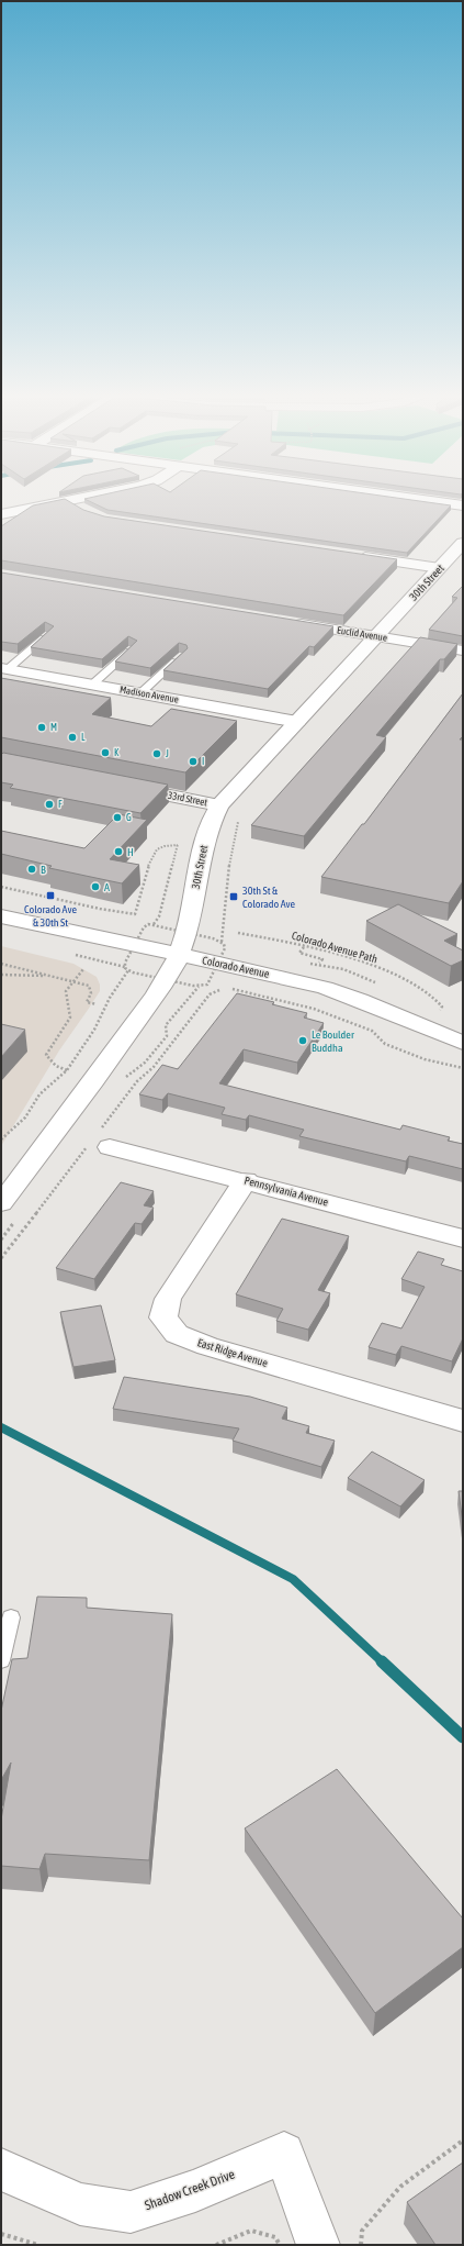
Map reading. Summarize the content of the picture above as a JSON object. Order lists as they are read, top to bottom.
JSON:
{
  "streets": {
    "street": [
      "30th Street",
      "Euclid Avenue",
      "Madison Avenue",
      "33rd Street",
      "Colorado Avenue",
      "Pennsylvania Avenue",
      "East Ridge Avenue",
      "Shadow Creek Drive"
    ],
    "path": ["Colorado Avenue Path"]
  },
  "crossings": [
    ["30th Street", "Euclid Avenue"],
    ["30th Street", "Madison Avenue"],
    ["30th Street", "33rd Street"],
    ["30th Street", "Colorado Avenue"],
    ["Pennsylvania Avenue", "East Ridge Avenue"]
  ],
  "places": {
    "other": [
      "M",
      "L",
      "K",
      "J",
      "I",
      "F",
      "G",
      "H",
      "B",
      "A",
      "Le Boulder Buddha"
    ],
    "transit": ["Colorado Ave & 30th St", "30th St & Colorado Ave"]
  }
}
